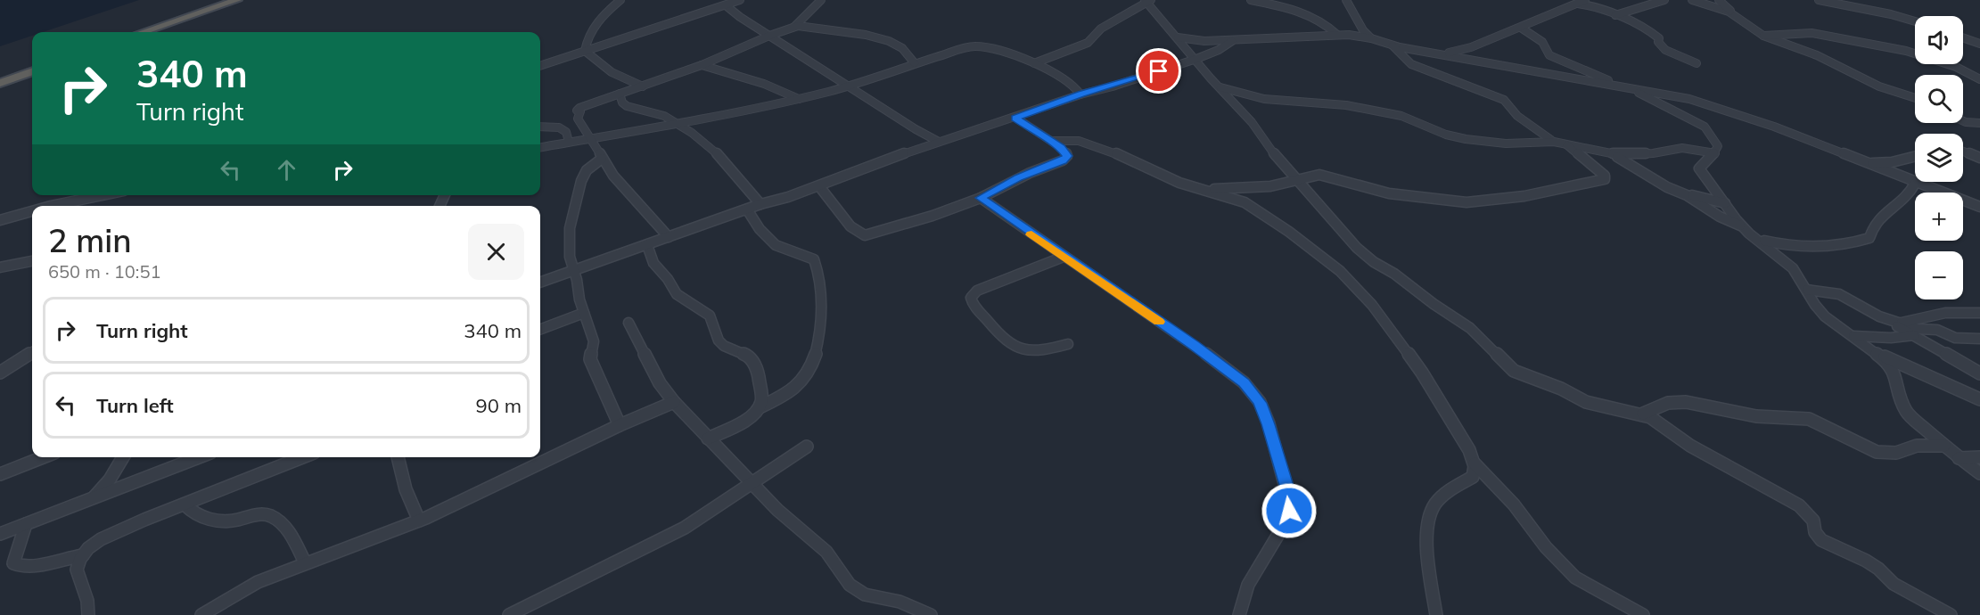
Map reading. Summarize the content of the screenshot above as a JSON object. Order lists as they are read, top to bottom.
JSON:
{
  "page": {
    "map_buttons": ["+", "−"],
    "turn": ["340 m", "Turn right"],
    "heading": ["2 min", "650 m · 10:51"],
    "list": [
      {
        "name": "Turn right",
        "value": "340 m"
      },
      {
        "name": "Turn left",
        "value": "90 m"
      }
    ]
  }
}
